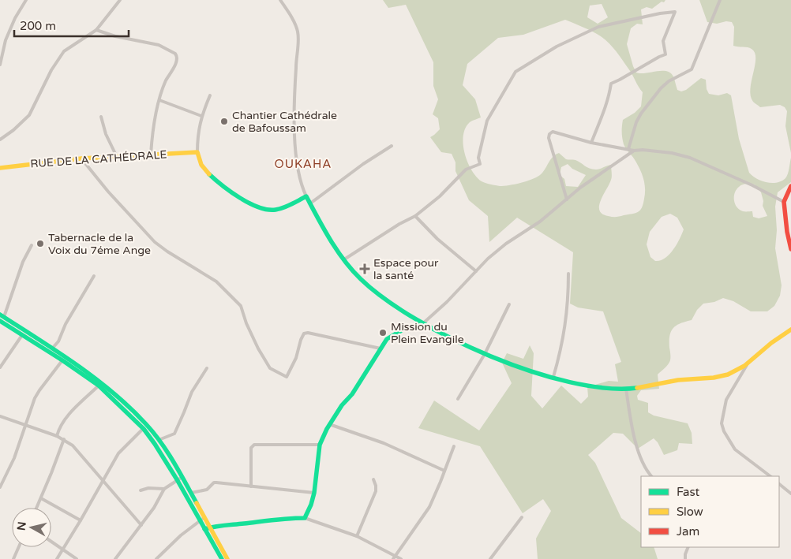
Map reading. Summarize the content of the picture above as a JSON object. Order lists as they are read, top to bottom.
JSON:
{
  "streets": {
    "street": ["RUE DE LA CATHÉDRALE"]
  },
  "districts": ["OUKAHA"],
  "places": {
    "other": ["Chantier Cathédrale de Bafoussam", "Tabernacle de la Voix du 7éme Ange", "Mission du Plein Evangile"],
    "health": ["Espace pour la santé"]
  },
  "legend": ["Fast", "Slow", "Jam"],
  "scale_bar": "200 m",
  "north": "left"
}
